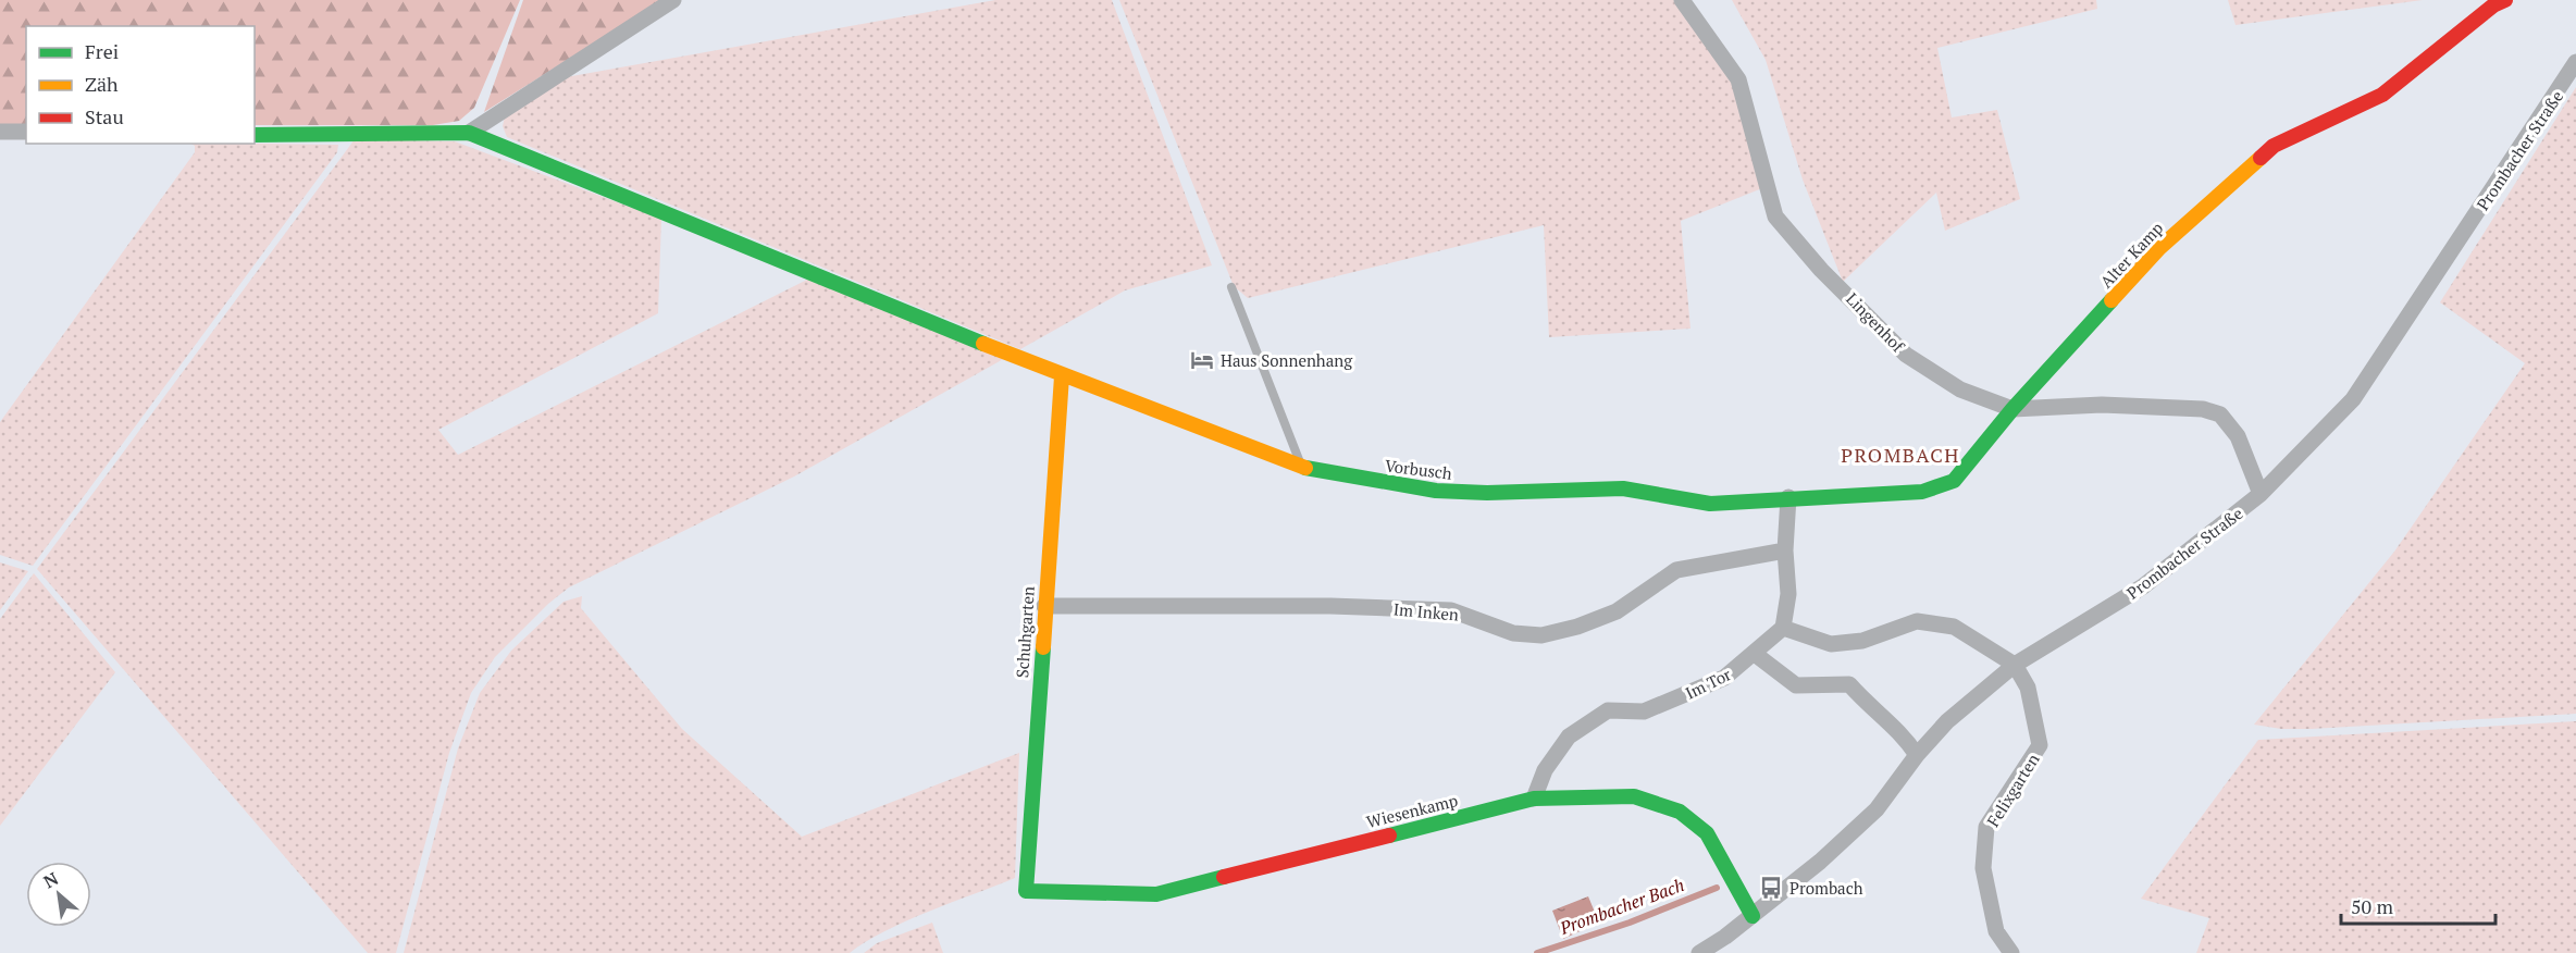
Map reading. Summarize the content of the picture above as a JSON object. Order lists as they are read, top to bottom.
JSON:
{
  "streets": {
    "street": [
      "Prombacher Straße",
      "Alter Kamp",
      "Lingenhof",
      "Vorbusch",
      "Im Inken",
      "Schuhgarten",
      "Im Tor",
      "Felixgarten",
      "Wiesenkamp"
    ]
  },
  "crossings": [
    ["Prombacher Straße", "Lingenhof"],
    ["Prombacher Straße", "Felixgarten"],
    ["Prombacher Straße", "Wiesenkamp"],
    ["Alter Kamp", "Lingenhof"],
    ["Alter Kamp", "Vorbusch"],
    ["Vorbusch", "Schuhgarten"],
    ["Im Inken", "Schuhgarten"],
    ["Schuhgarten", "Wiesenkamp"],
    ["Im Tor", "Wiesenkamp"]
  ],
  "districts": ["PROMBACH"],
  "water": ["Prombacher Bach"],
  "places": {
    "hotel": ["Haus Sonnenhang"],
    "bus stop": ["Prombach"]
  },
  "legend": ["Frei", "Zäh", "Stau"],
  "scale_bar": "50 m",
  "north": "top left"
}
